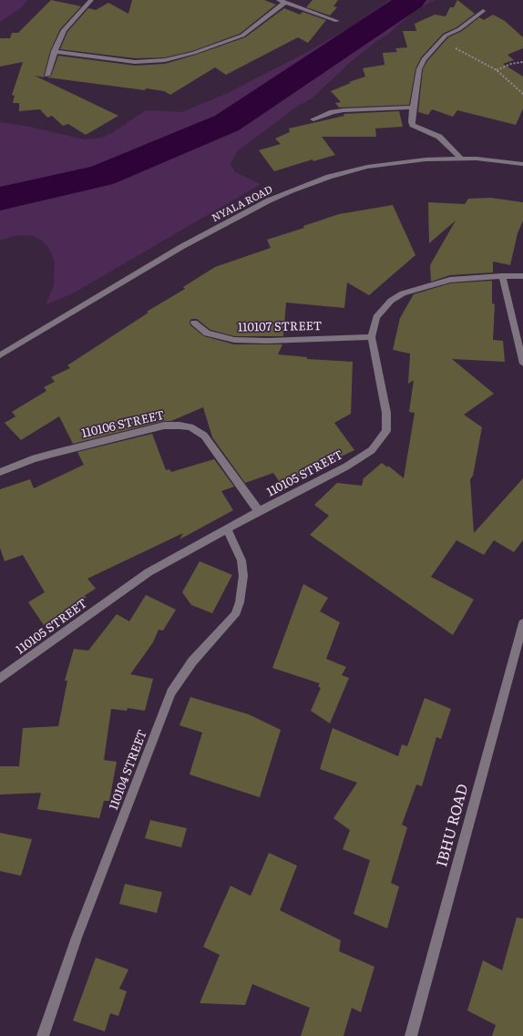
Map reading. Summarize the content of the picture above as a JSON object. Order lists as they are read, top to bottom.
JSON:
{
  "streets": {
    "street": [
      "NYALA ROAD",
      "110107 STREET",
      "110106 STREET",
      "110105 STREET",
      "110104 STREET",
      "IBHU ROAD"
    ]
  },
  "crossings": [
    ["110107 STREET", "110105 STREET"],
    ["110106 STREET", "110105 STREET"],
    ["110105 STREET", "110104 STREET"]
  ]
}
